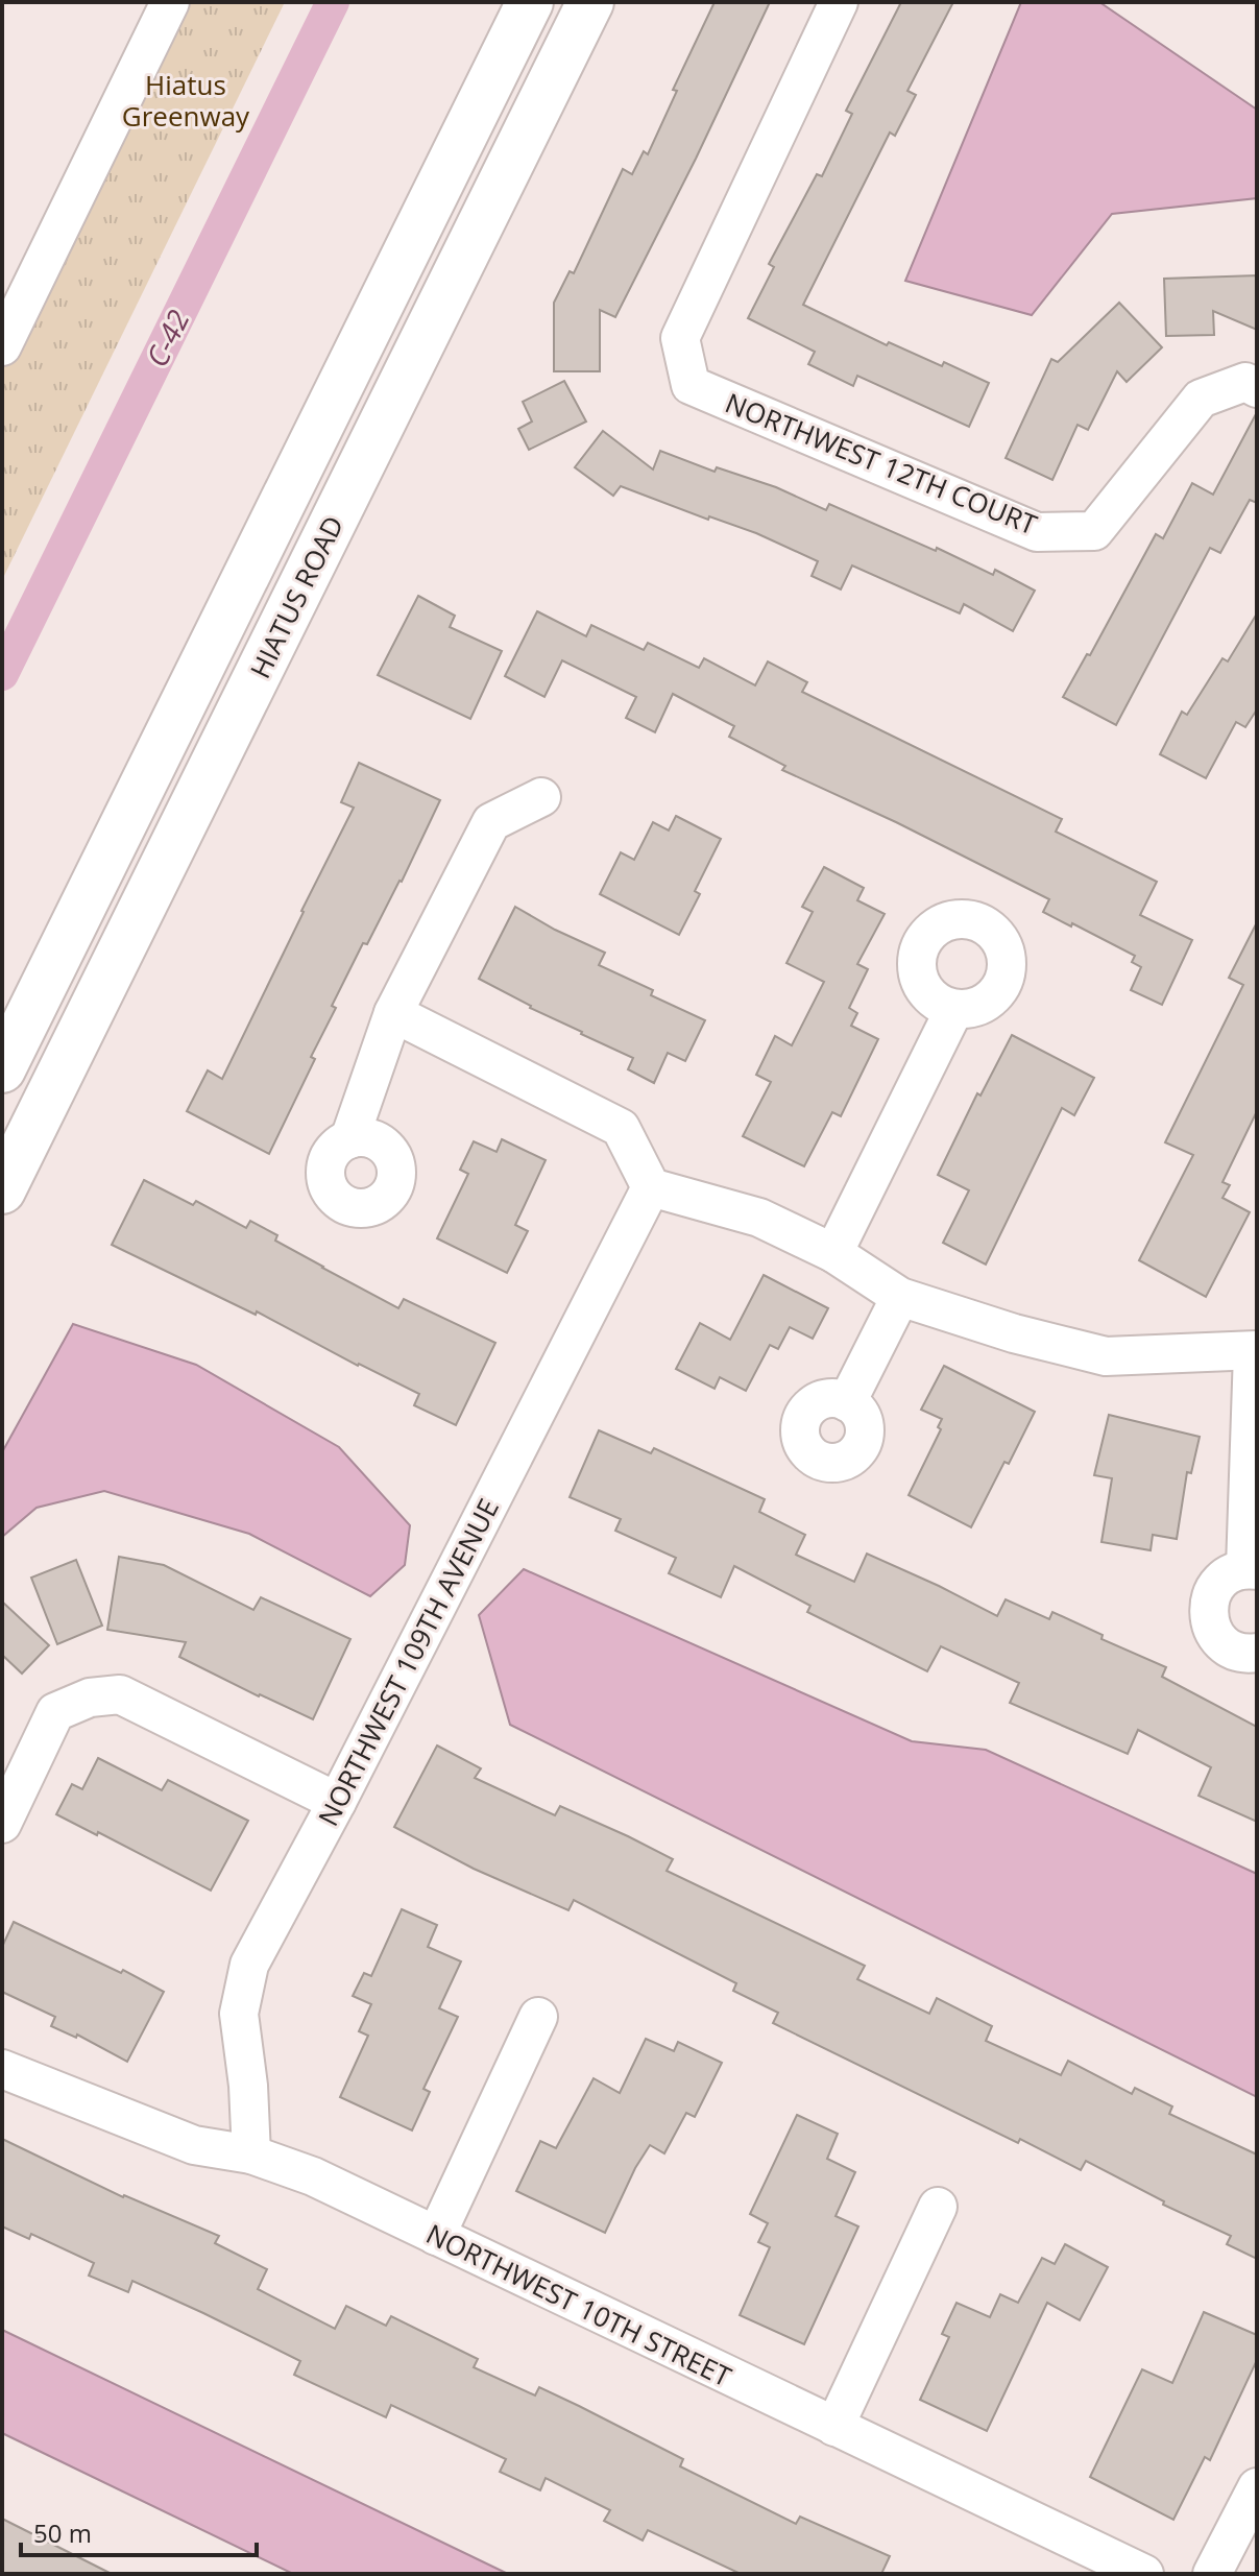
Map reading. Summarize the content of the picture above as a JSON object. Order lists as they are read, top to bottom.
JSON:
{
  "streets": {
    "main road": ["HIATUS ROAD"],
    "street": ["NORTHWEST 12TH COURT", "NORTHWEST 109TH AVENUE", "NORTHWEST 10TH STREET"]
  },
  "crossings": [
    ["NORTHWEST 109TH AVENUE", "NORTHWEST 10TH STREET"]
  ],
  "water": ["C-42"],
  "parks": ["Hiatus Greenway"],
  "scale_bar": "50 m"
}
